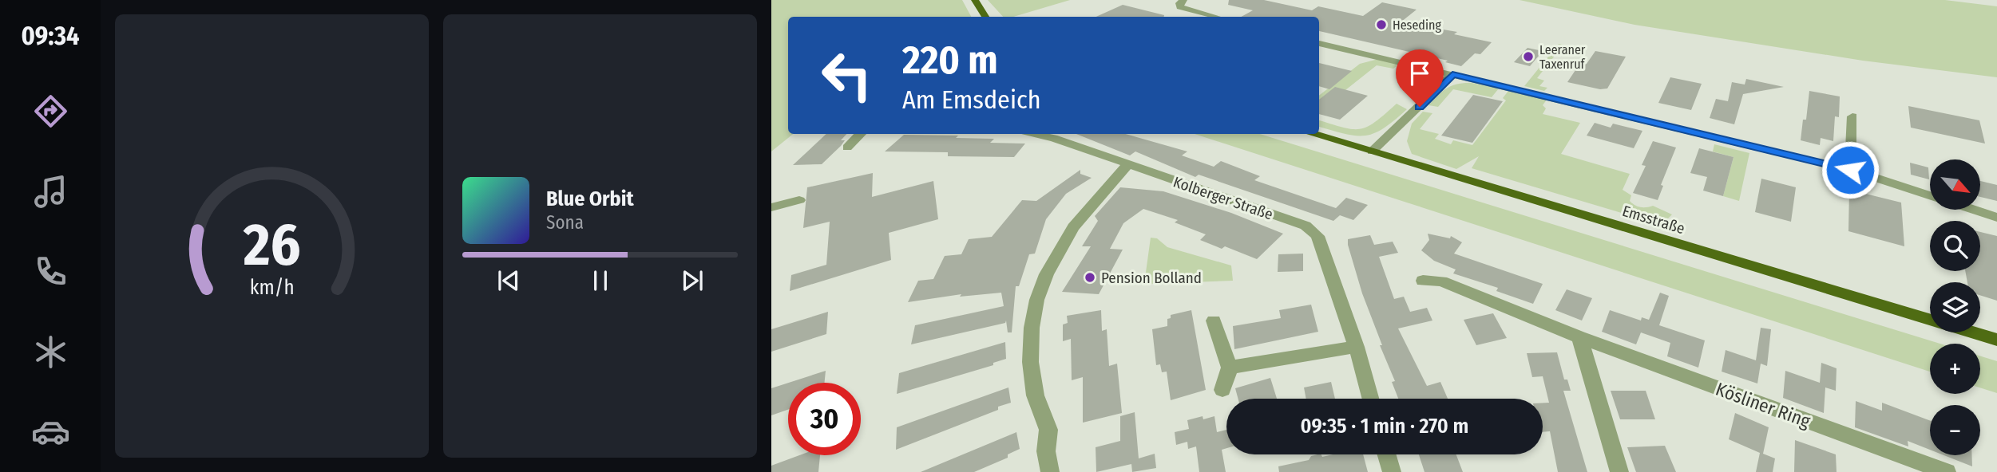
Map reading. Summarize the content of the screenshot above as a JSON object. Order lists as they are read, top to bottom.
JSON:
{
  "streets": {
    "main road": ["Emsstraße"],
    "street": ["Kolberger Straße", "Kösliner Ring"]
  },
  "places": ["Heseding", "Leeraner Taxenruf", "Pension Bolland"],
  "north": "bottom right",
  "page": {
    "tabs": "09:34",
    "turn": ["220 m", "Am Emsdeich"],
    "map_buttons": ["+", "−"],
    "song": ["Blue Orbit", "Sona"],
    "limit": "30",
    "trip": "09:35 · 1 min · 270 m",
    "gauge": ["26", "km/h"]
  }
}
